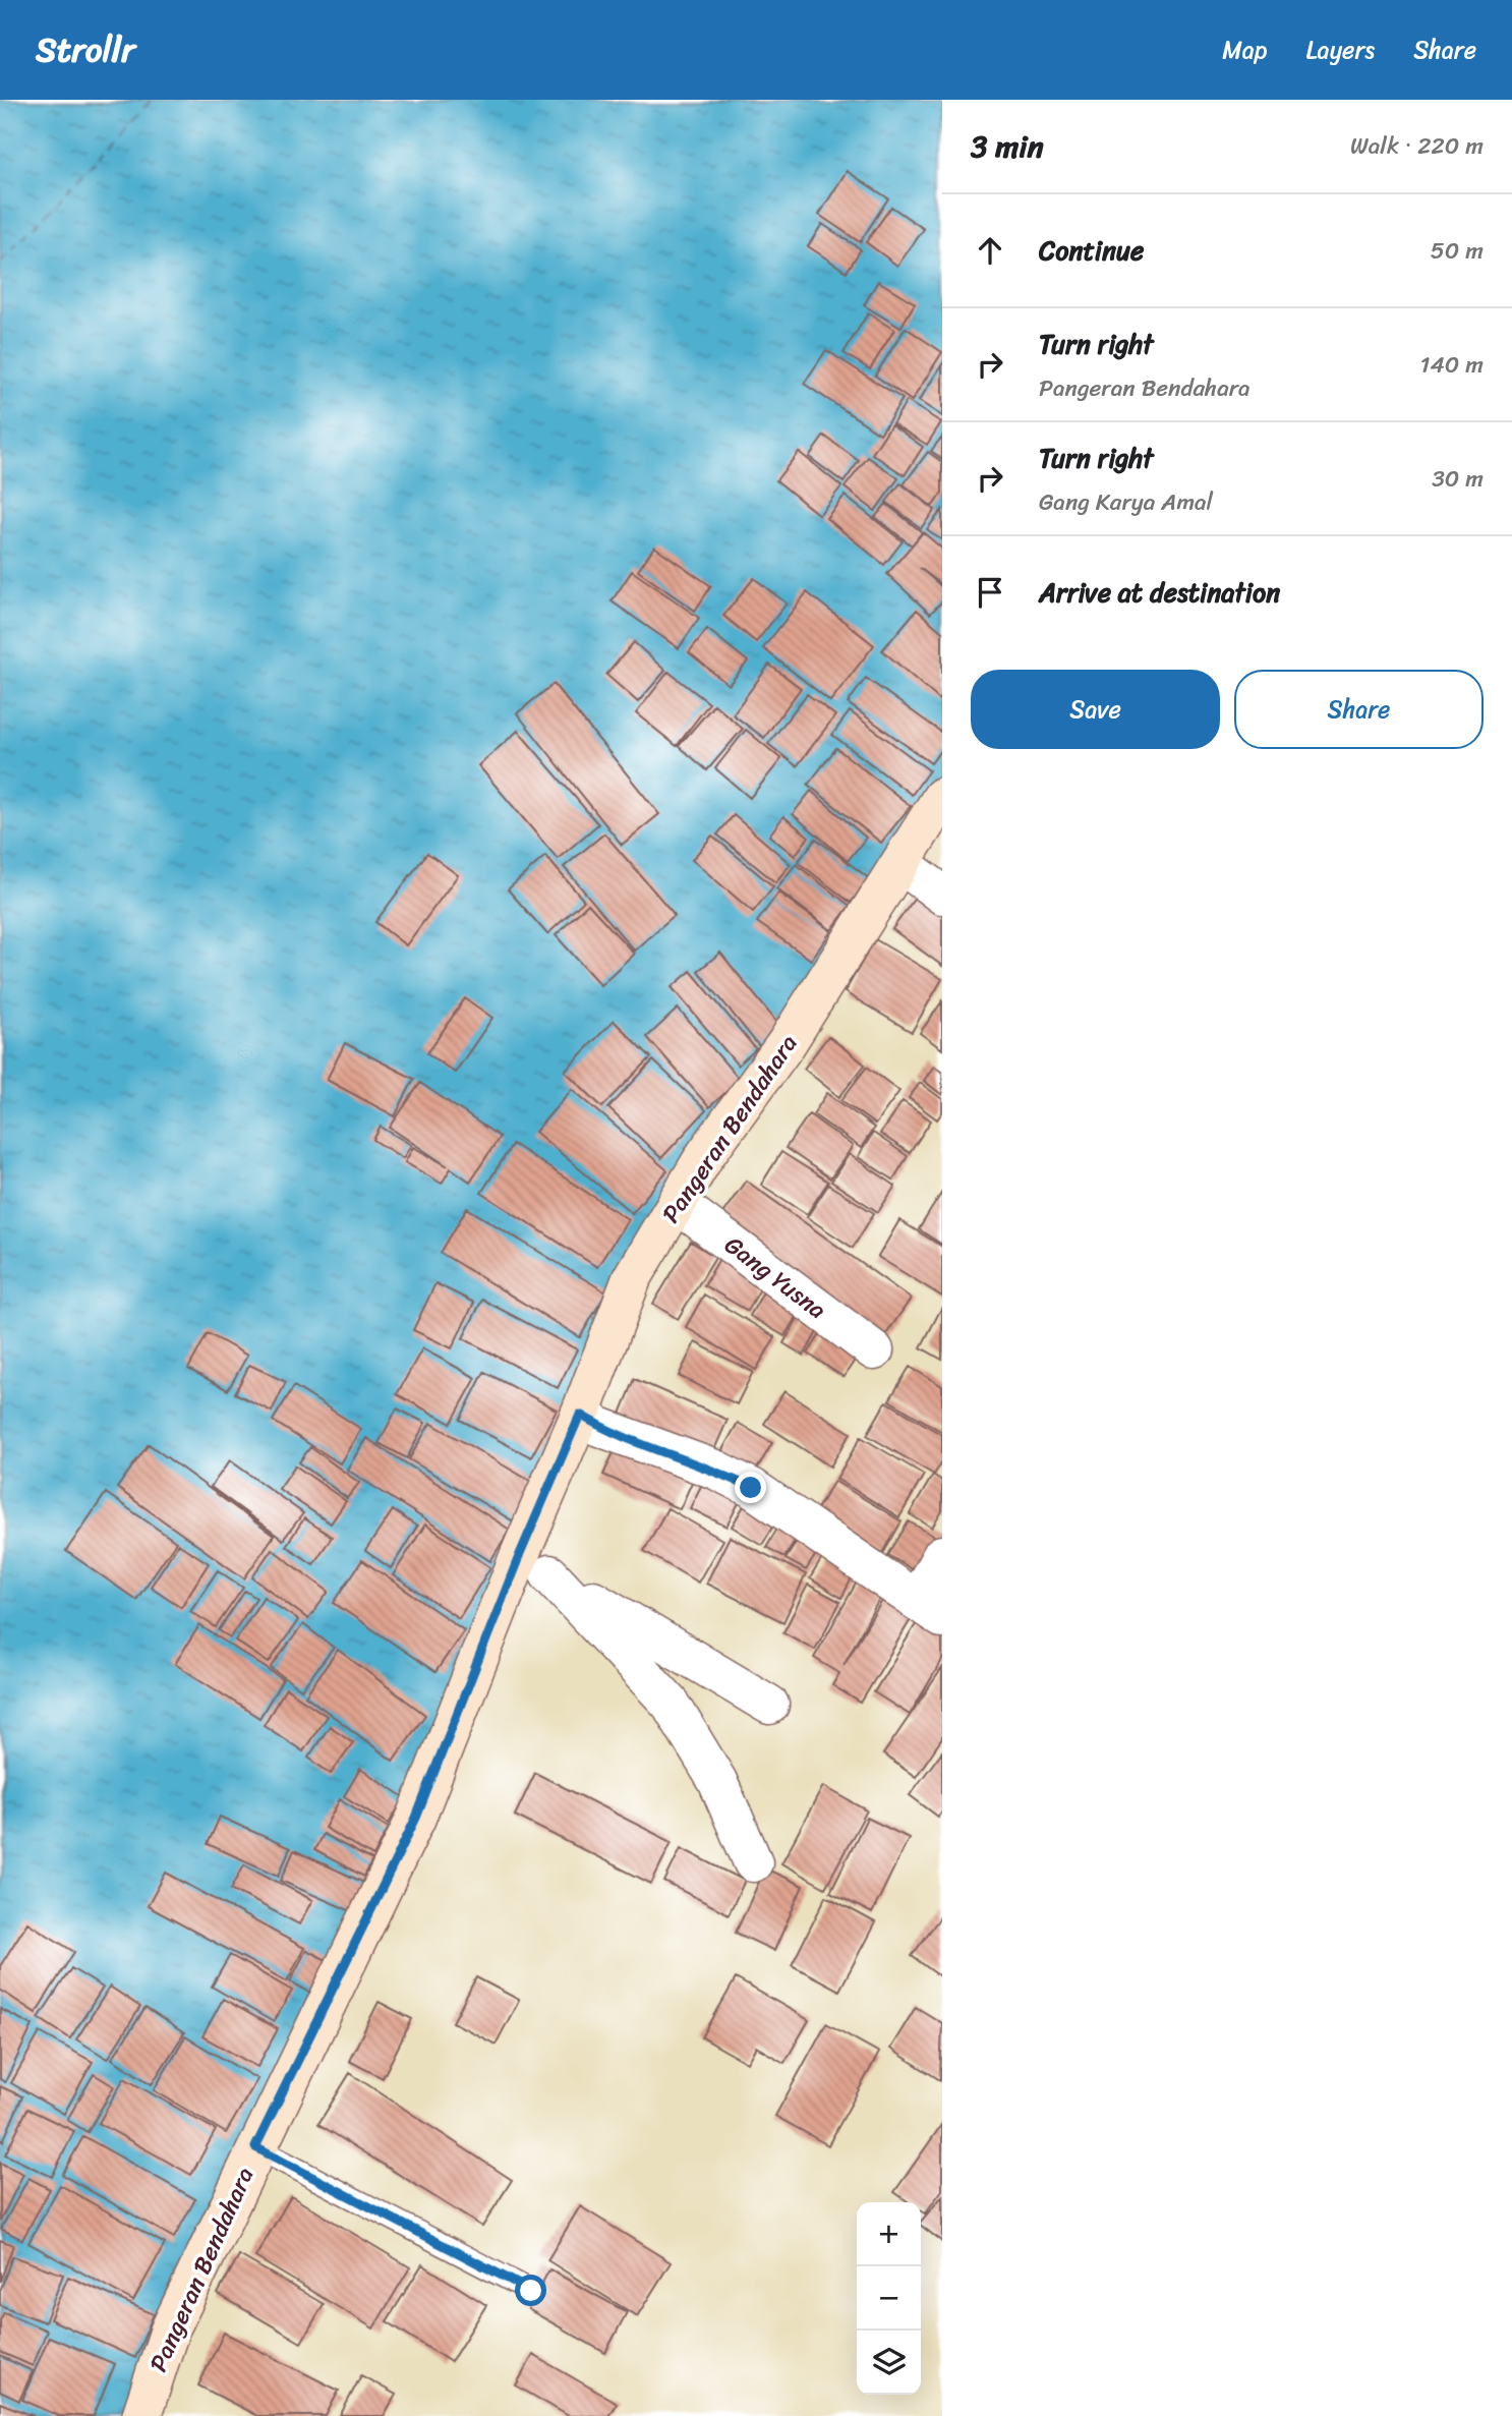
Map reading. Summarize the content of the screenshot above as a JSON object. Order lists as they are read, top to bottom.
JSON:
{
  "streets": {
    "street": ["Pangeran Bendahara", "Gang Yusna"]
  },
  "crossings": [
    ["Pangeran Bendahara", "Gang Yusna"]
  ],
  "page": {
    "header": "Strollr",
    "nav": ["Map", "Layers", "Share"],
    "heading": ["3 min", "Walk · 220 m"],
    "list": [
      ["Continue", "50 m"],
      ["Turn right", "Pangeran Bendahara", "140 m"],
      ["Turn right", "Gang Karya Amal", "30 m"],
      "Arrive at destination"
    ],
    "buttons": ["Save", "Share"],
    "map_buttons": ["+", "−"]
  }
}
